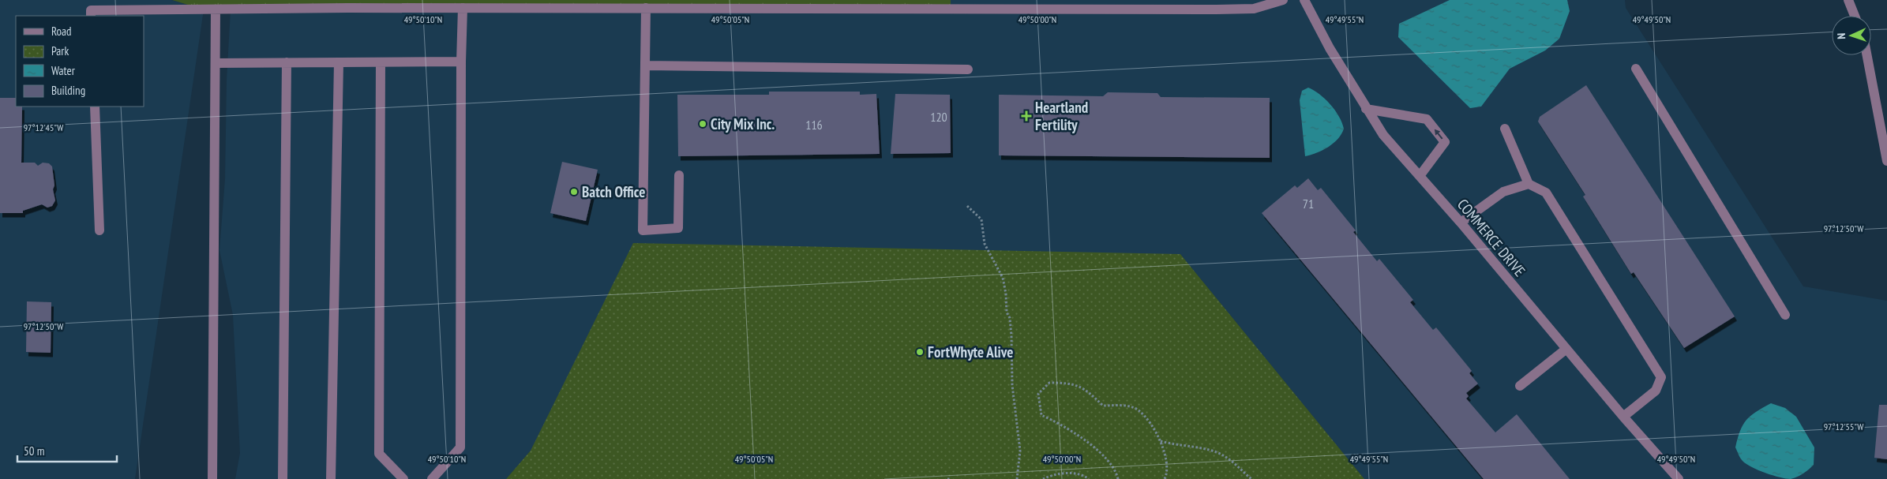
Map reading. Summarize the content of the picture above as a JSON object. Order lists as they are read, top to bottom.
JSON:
{
  "streets": {
    "street": ["COMMERCE DRIVE"]
  },
  "places": {
    "health": ["Heartland Fertility"],
    "other": ["City Mix Inc.", "Batch Office", "FortWhyte Alive"]
  },
  "house_numbers": ["120", "116", "71"],
  "legend": [
    "Road",
    "Park",
    "Water",
    "Building"
  ],
  "scale_bar": "50 m",
  "north": "left",
  "coordinates": [
    "49°50'10\"N",
    "49°50'05\"N",
    "49°50'00\"N",
    "49°49'55\"N",
    "49°49'50\"N",
    "97°12'45\"W",
    "97°12'50\"W",
    "97°12'55\"W"
  ]
}
